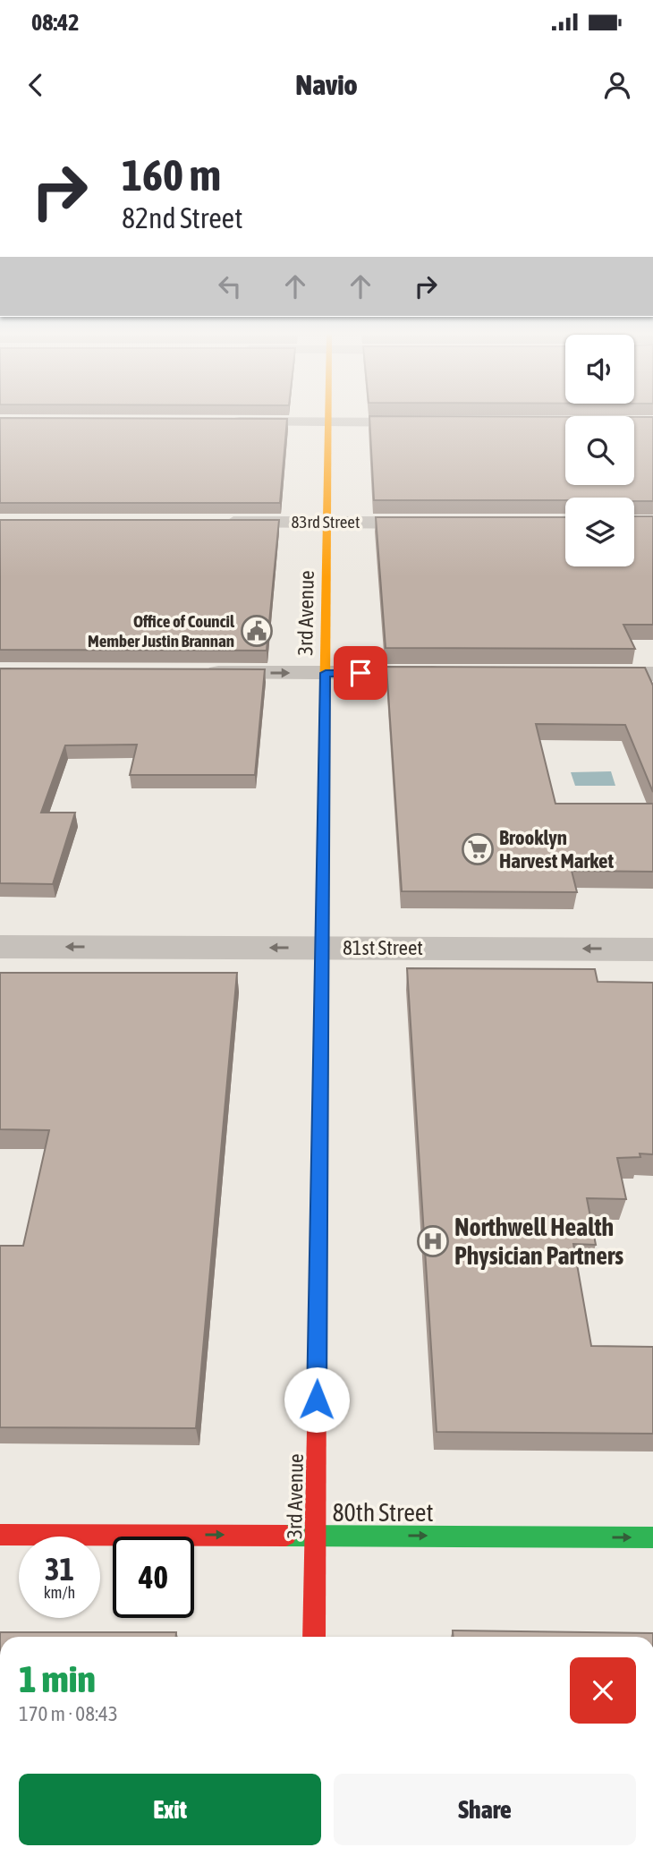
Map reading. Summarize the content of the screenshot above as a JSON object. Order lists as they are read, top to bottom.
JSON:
{
  "streets": {
    "street": [
      "83rd Street",
      "3rd Avenue",
      "81st Street",
      "80th Street"
    ]
  },
  "crossings": [
    ["83rd Street", "3rd Avenue"],
    ["3rd Avenue", "81st Street"],
    ["3rd Avenue", "80th Street"]
  ],
  "one_way": ["80th Street"],
  "places": {
    "public building": ["Office of Council Member Justin Brannan"],
    "supermarket": ["Brooklyn Harvest Market"],
    "hospital": ["Northwell Health Physician Partners"]
  },
  "page": {
    "status": "08:42",
    "header": "Navio",
    "turn": ["160 m", "82nd Street"],
    "speed": "31 km/h",
    "limit": "40",
    "heading": ["1 min", "170 m · 08:43"],
    "buttons": ["Exit", "Share"]
  }
}
